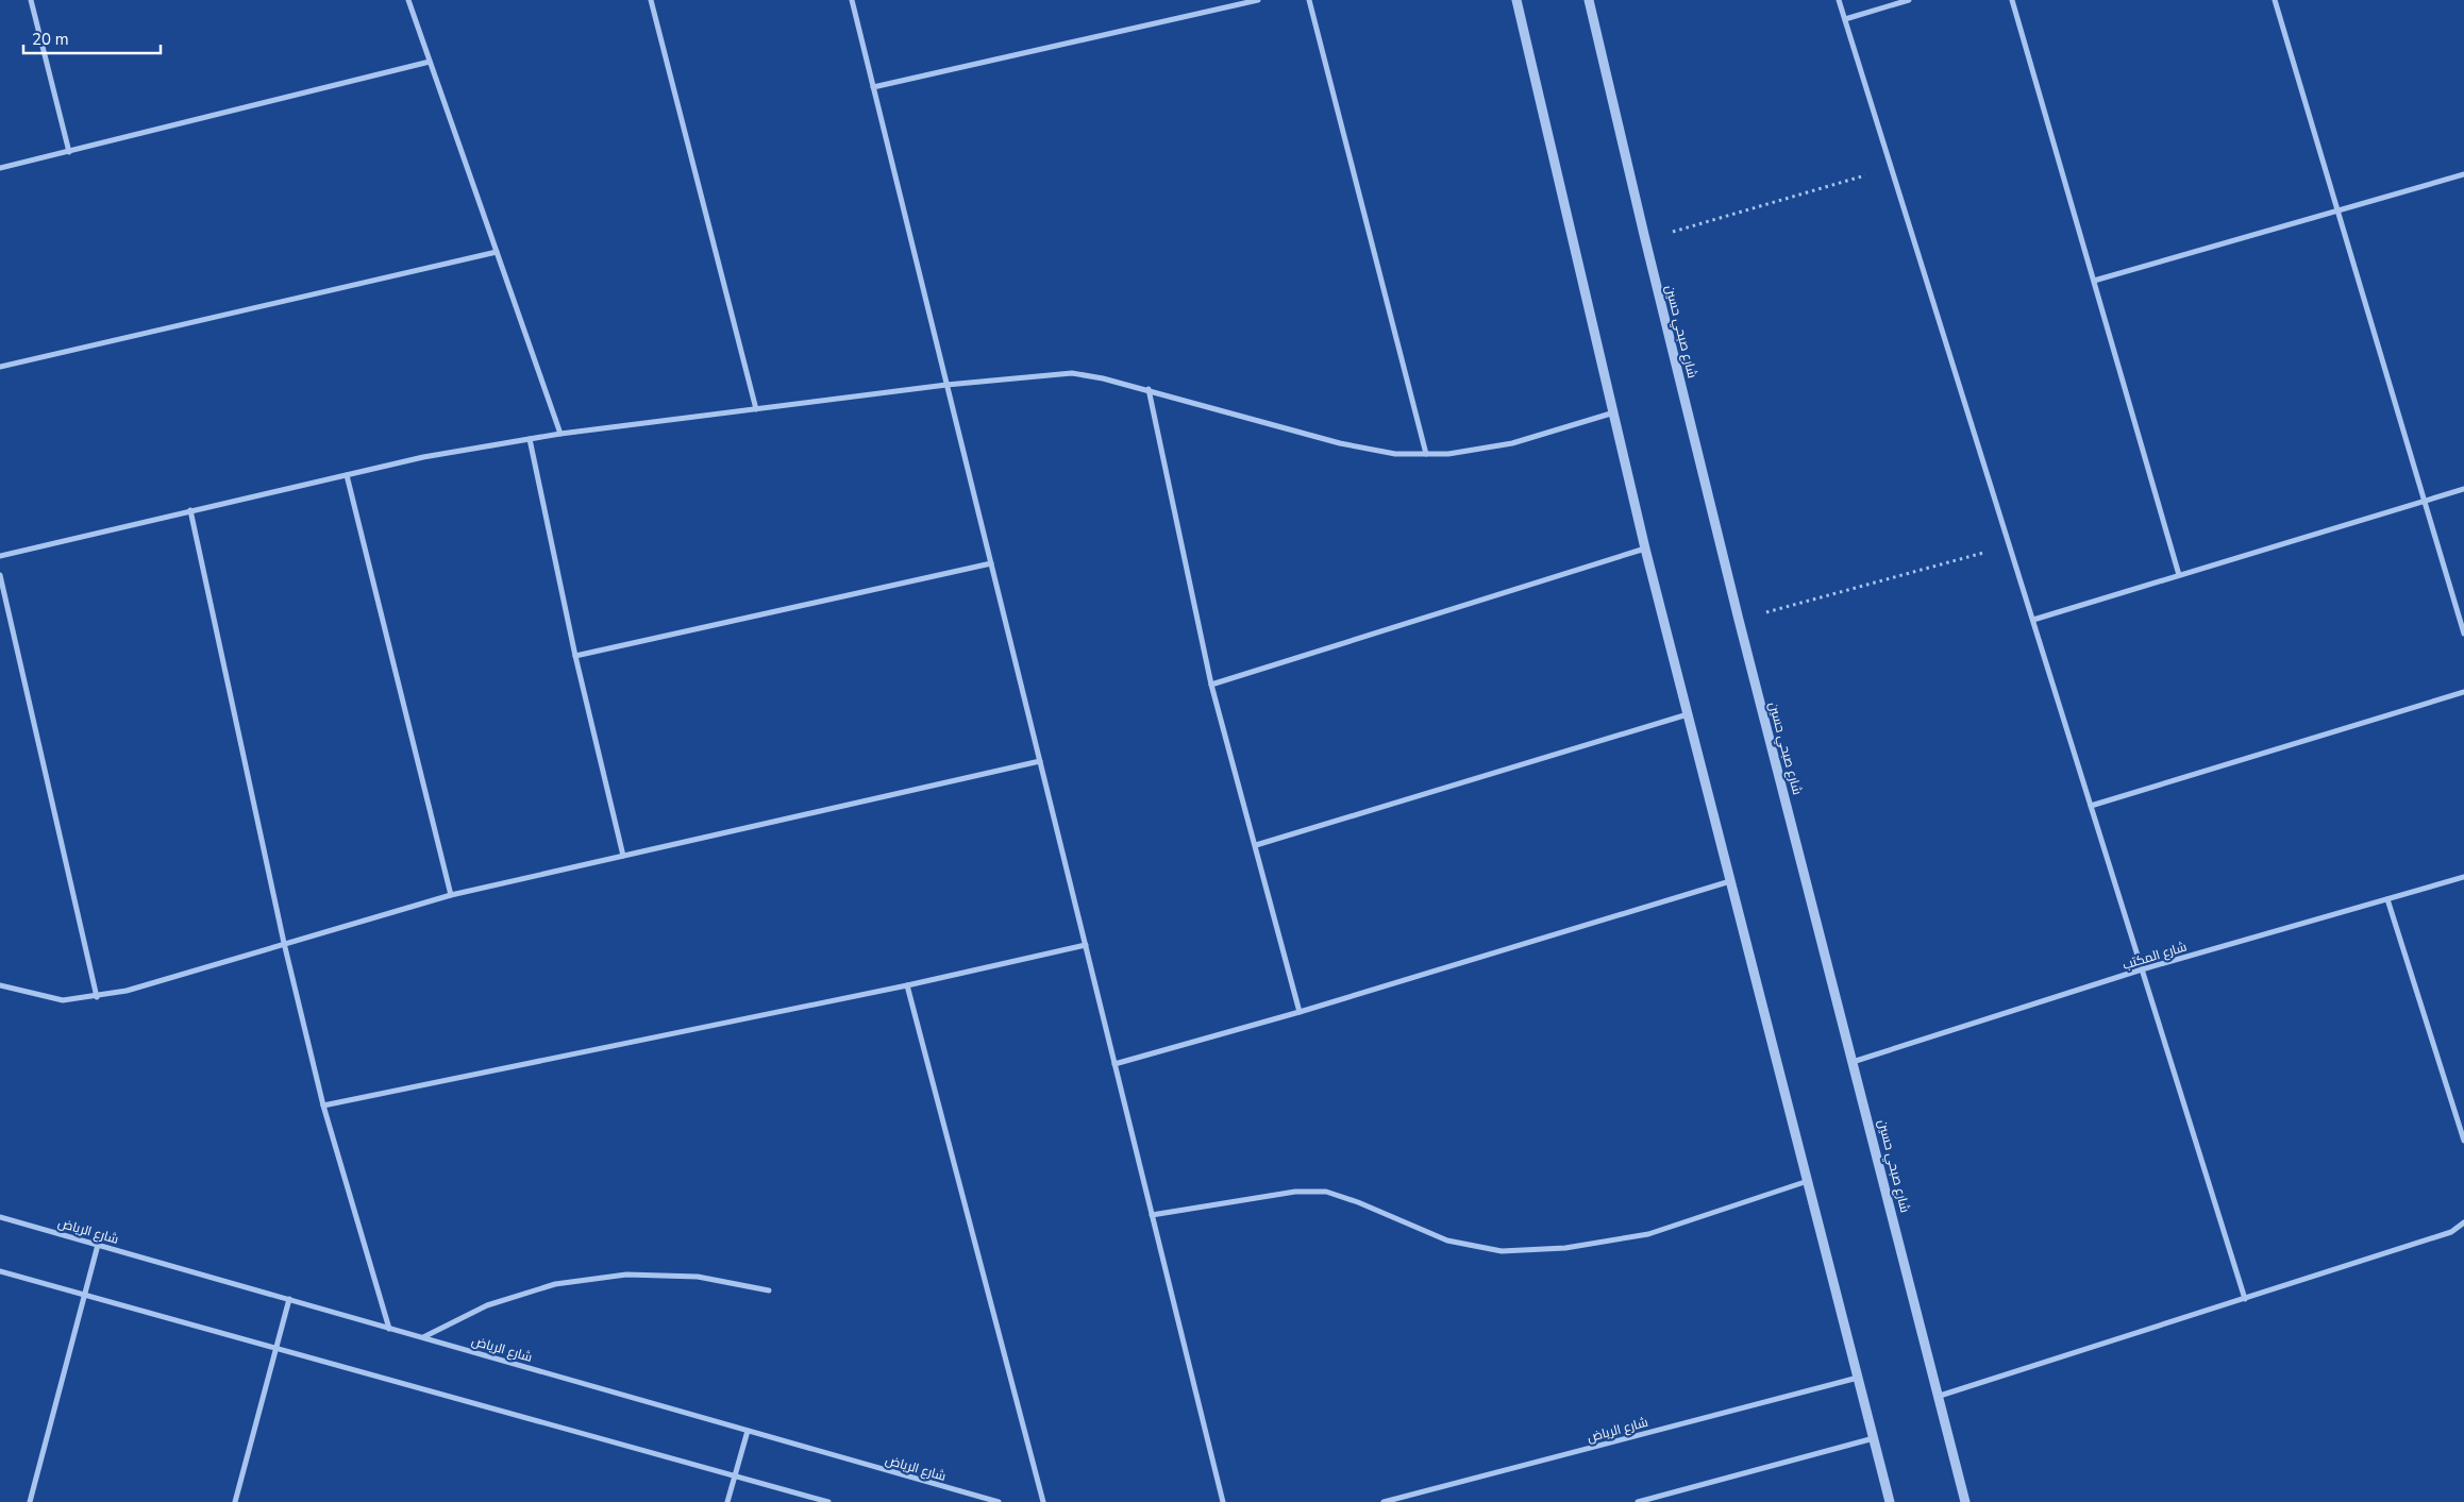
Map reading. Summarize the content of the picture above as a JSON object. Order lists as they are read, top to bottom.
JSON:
{
  "streets": {
    "street": ["شارع صبحي حسين", "شارع المكتب", "شارع الرياض"]
  },
  "crossings": [
    ["شارع صبحي حسين", "شارع المكتب"]
  ],
  "scale_bar": "20 m"
}
